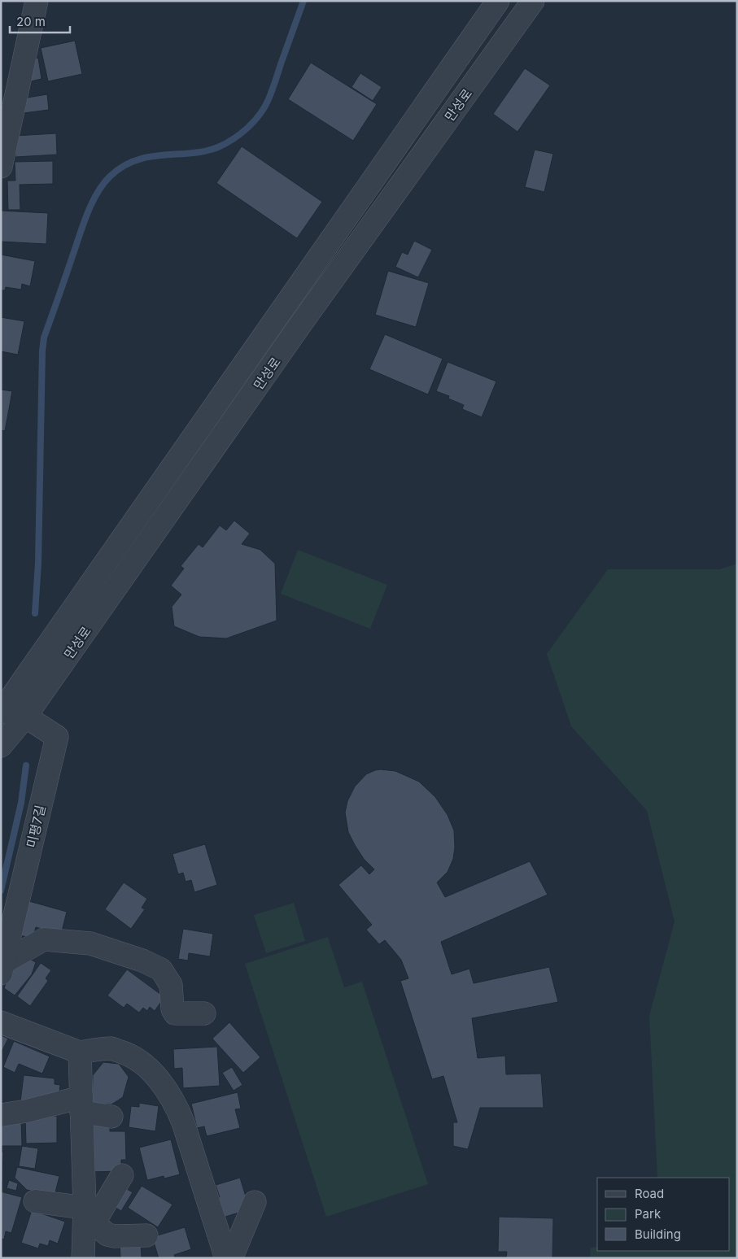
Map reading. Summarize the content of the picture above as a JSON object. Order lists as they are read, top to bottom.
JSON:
{
  "streets": {
    "street": ["만성로", "미평7길"]
  },
  "crossings": [
    ["만성로", "미평7길"]
  ],
  "legend": ["Road", "Park", "Building"],
  "scale_bar": "20 m"
}
